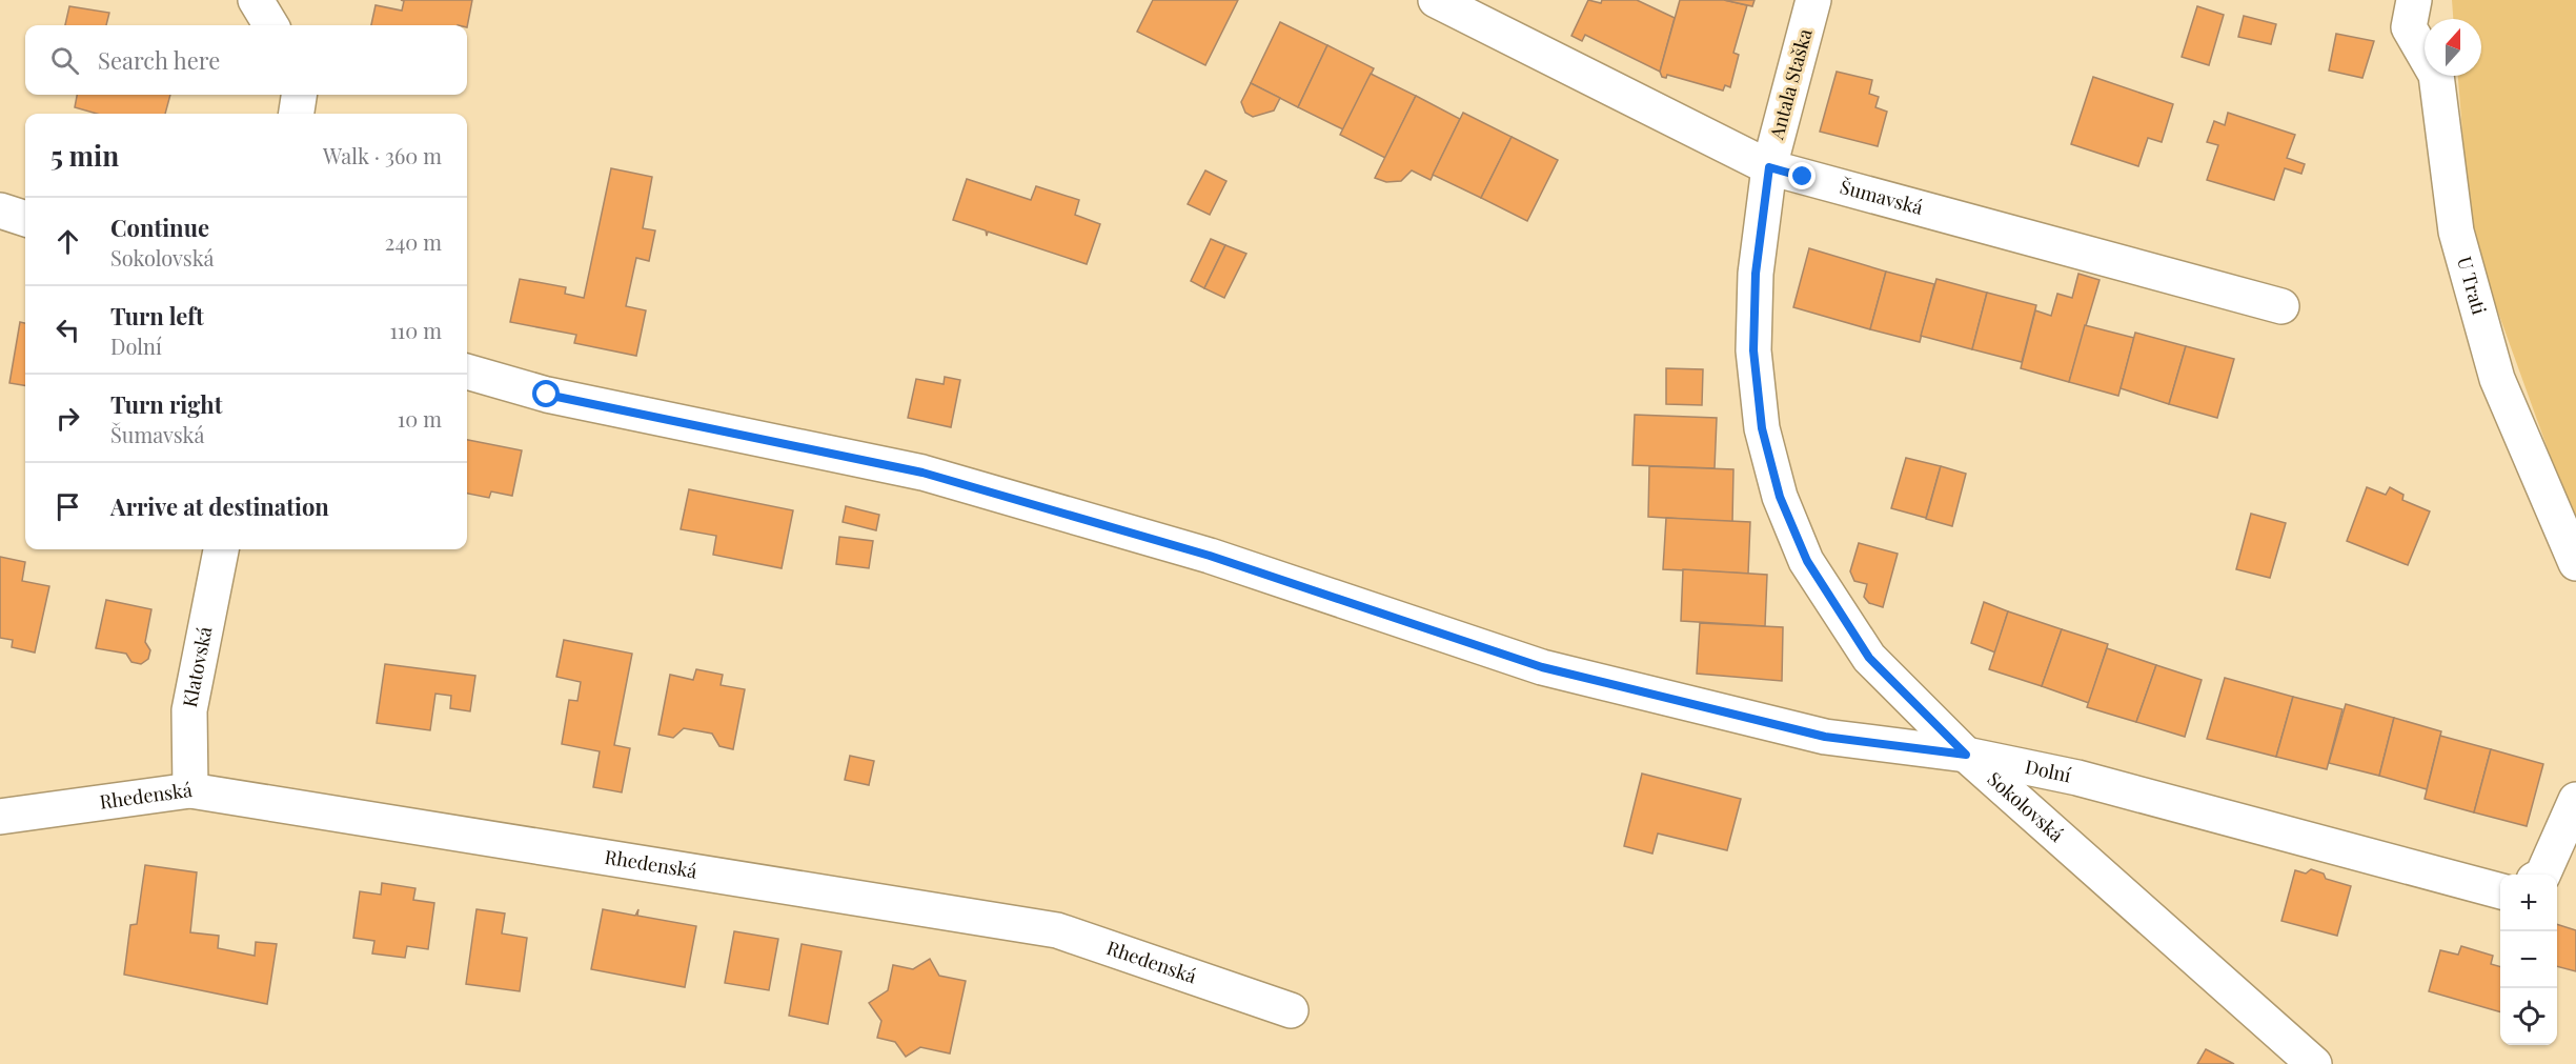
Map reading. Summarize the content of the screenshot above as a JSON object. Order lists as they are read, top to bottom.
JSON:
{
  "streets": {
    "street": [
      "Antala Staška",
      "Šumavská",
      "U Trati",
      "Klatovská",
      "Dolní",
      "Rhedenská",
      "Sokolovská"
    ]
  },
  "crossings": [
    ["Antala Staška", "Šumavská"],
    ["Klatovská", "Rhedenská"],
    ["Dolní", "Sokolovská"]
  ],
  "north": "top",
  "page": {
    "search": "Search here",
    "heading": ["5 min", "Walk · 360 m"],
    "list": [
      ["Continue", "Sokolovská", "240 m"],
      ["Turn left", "Dolní", "110 m"],
      ["Turn right", "Šumavská", "10 m"],
      "Arrive at destination"
    ],
    "map_buttons": ["+", "−"]
  }
}
